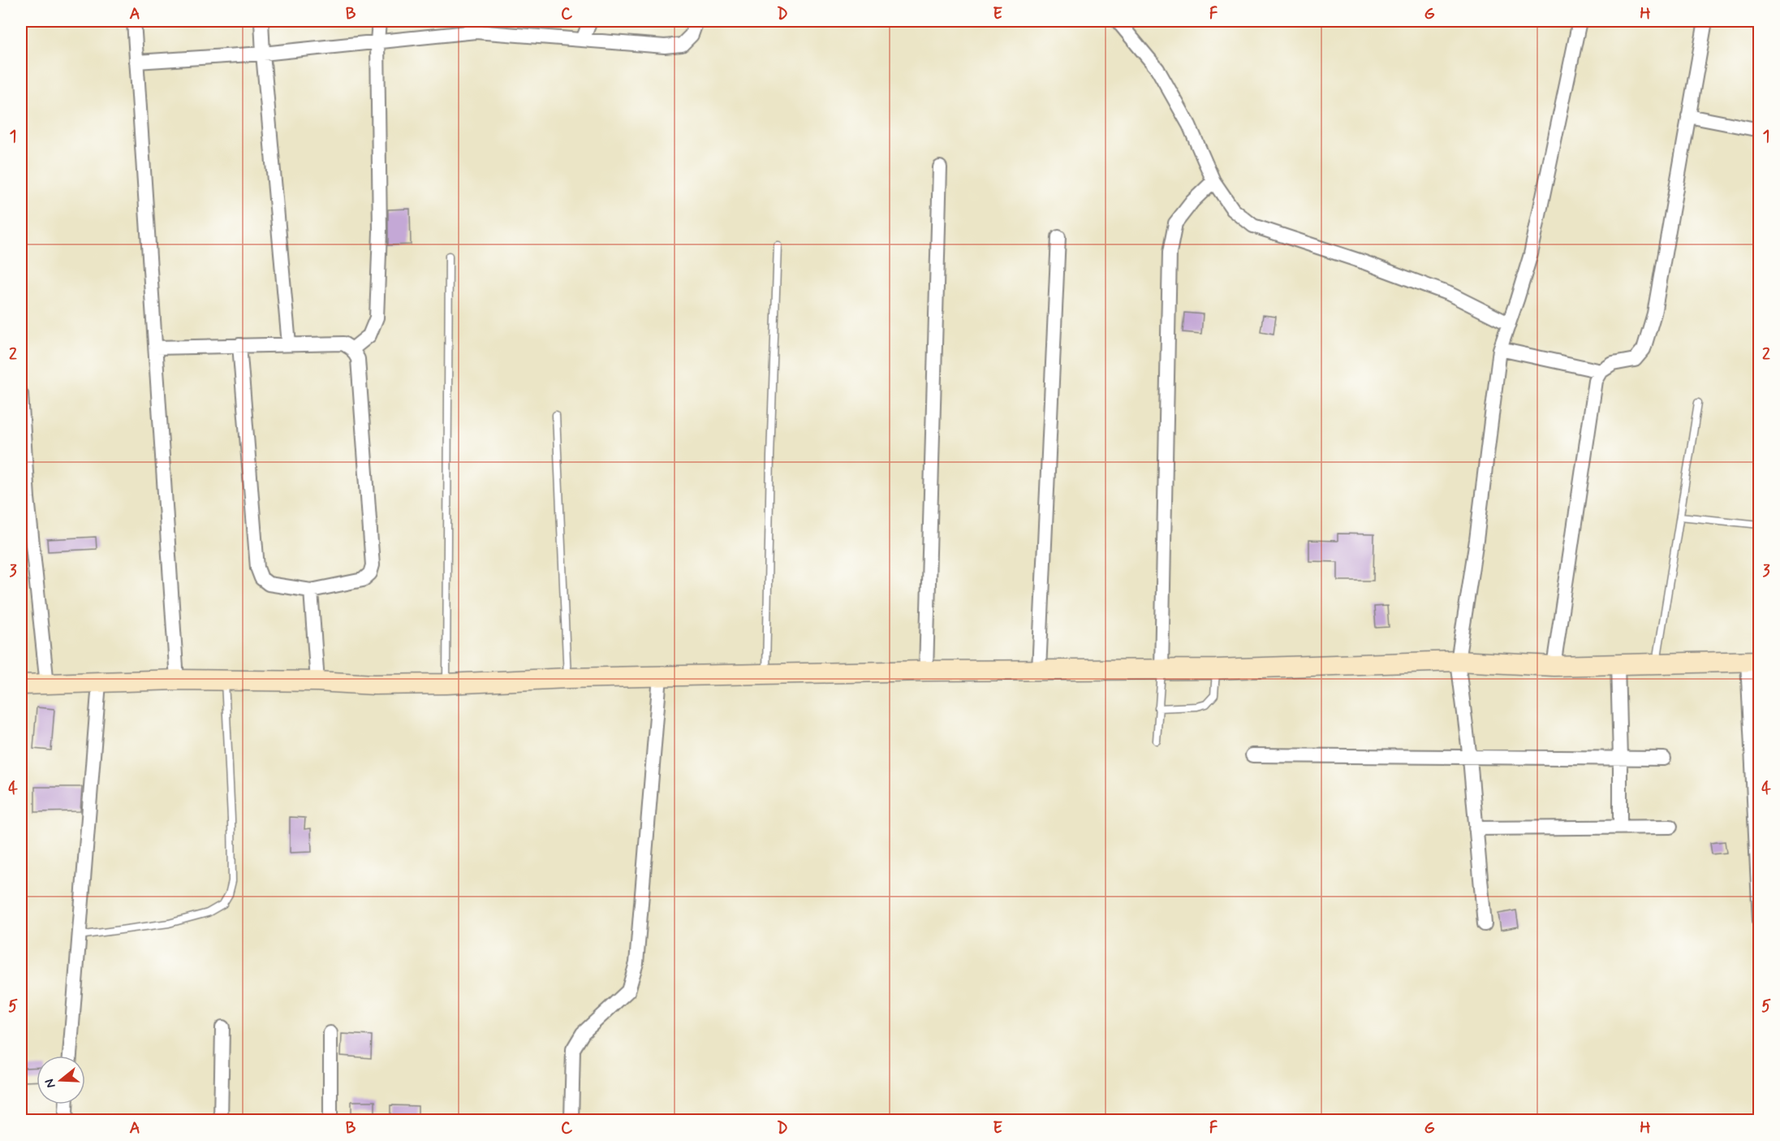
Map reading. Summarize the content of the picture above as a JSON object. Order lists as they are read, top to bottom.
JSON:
{
  "north": "left",
  "grid": {
    "columns": [
      "A",
      "B",
      "C",
      "D",
      "E",
      "F",
      "G",
      "H"
    ],
    "rows": [
      "1",
      "2",
      "3",
      "4",
      "5"
    ]
  }
}
